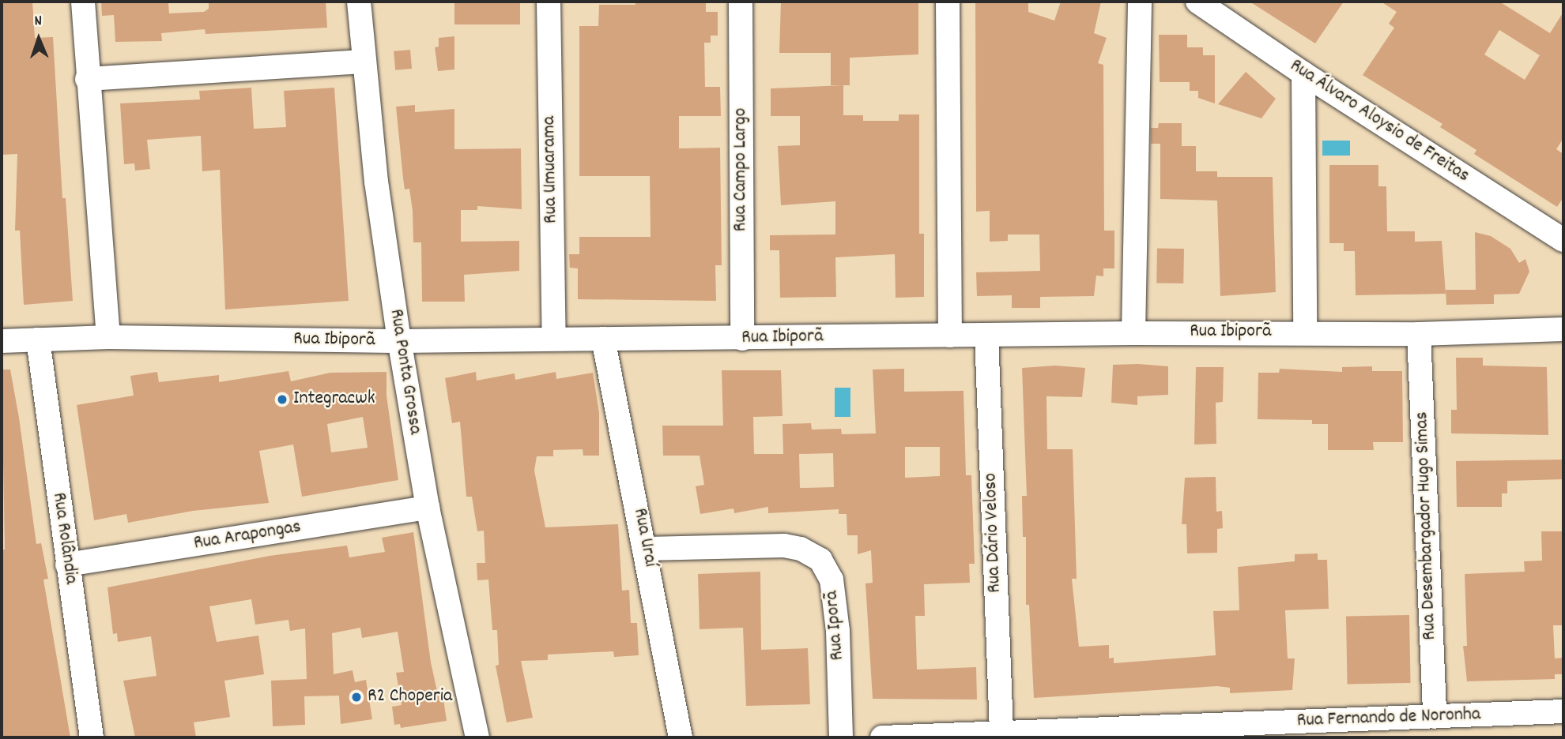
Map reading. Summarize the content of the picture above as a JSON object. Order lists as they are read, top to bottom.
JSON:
{
  "streets": {
    "street": [
      "Rua Álvaro Aloysio de Freitas",
      "Rua Umuarama",
      "Rua Campo Largo",
      "Rua Ibiporã",
      "Rua Ponta Grossa",
      "Rua Desembargador Hugo Simas",
      "Rua Dário Veloso",
      "Rua Arapongas",
      "Rua Uraí",
      "Rua Rolândia",
      "Rua Iporã",
      "Rua Fernando de Noronha"
    ]
  },
  "crossings": [
    ["Rua Umuarama", "Rua Ibiporã"],
    ["Rua Campo Largo", "Rua Ibiporã"],
    ["Rua Ibiporã", "Rua Ponta Grossa"],
    ["Rua Ibiporã", "Rua Desembargador Hugo Simas"],
    ["Rua Ibiporã", "Rua Dário Veloso"],
    ["Rua Ibiporã", "Rua Uraí"],
    ["Rua Ibiporã", "Rua Rolândia"],
    ["Rua Ponta Grossa", "Rua Arapongas"],
    ["Rua Desembargador Hugo Simas", "Rua Fernando de Noronha"],
    ["Rua Dário Veloso", "Rua Fernando de Noronha"],
    ["Rua Arapongas", "Rua Rolândia"],
    ["Rua Uraí", "Rua Iporã"]
  ],
  "places": ["Integracwk", "R2 Choperia"],
  "north": "top"
}
